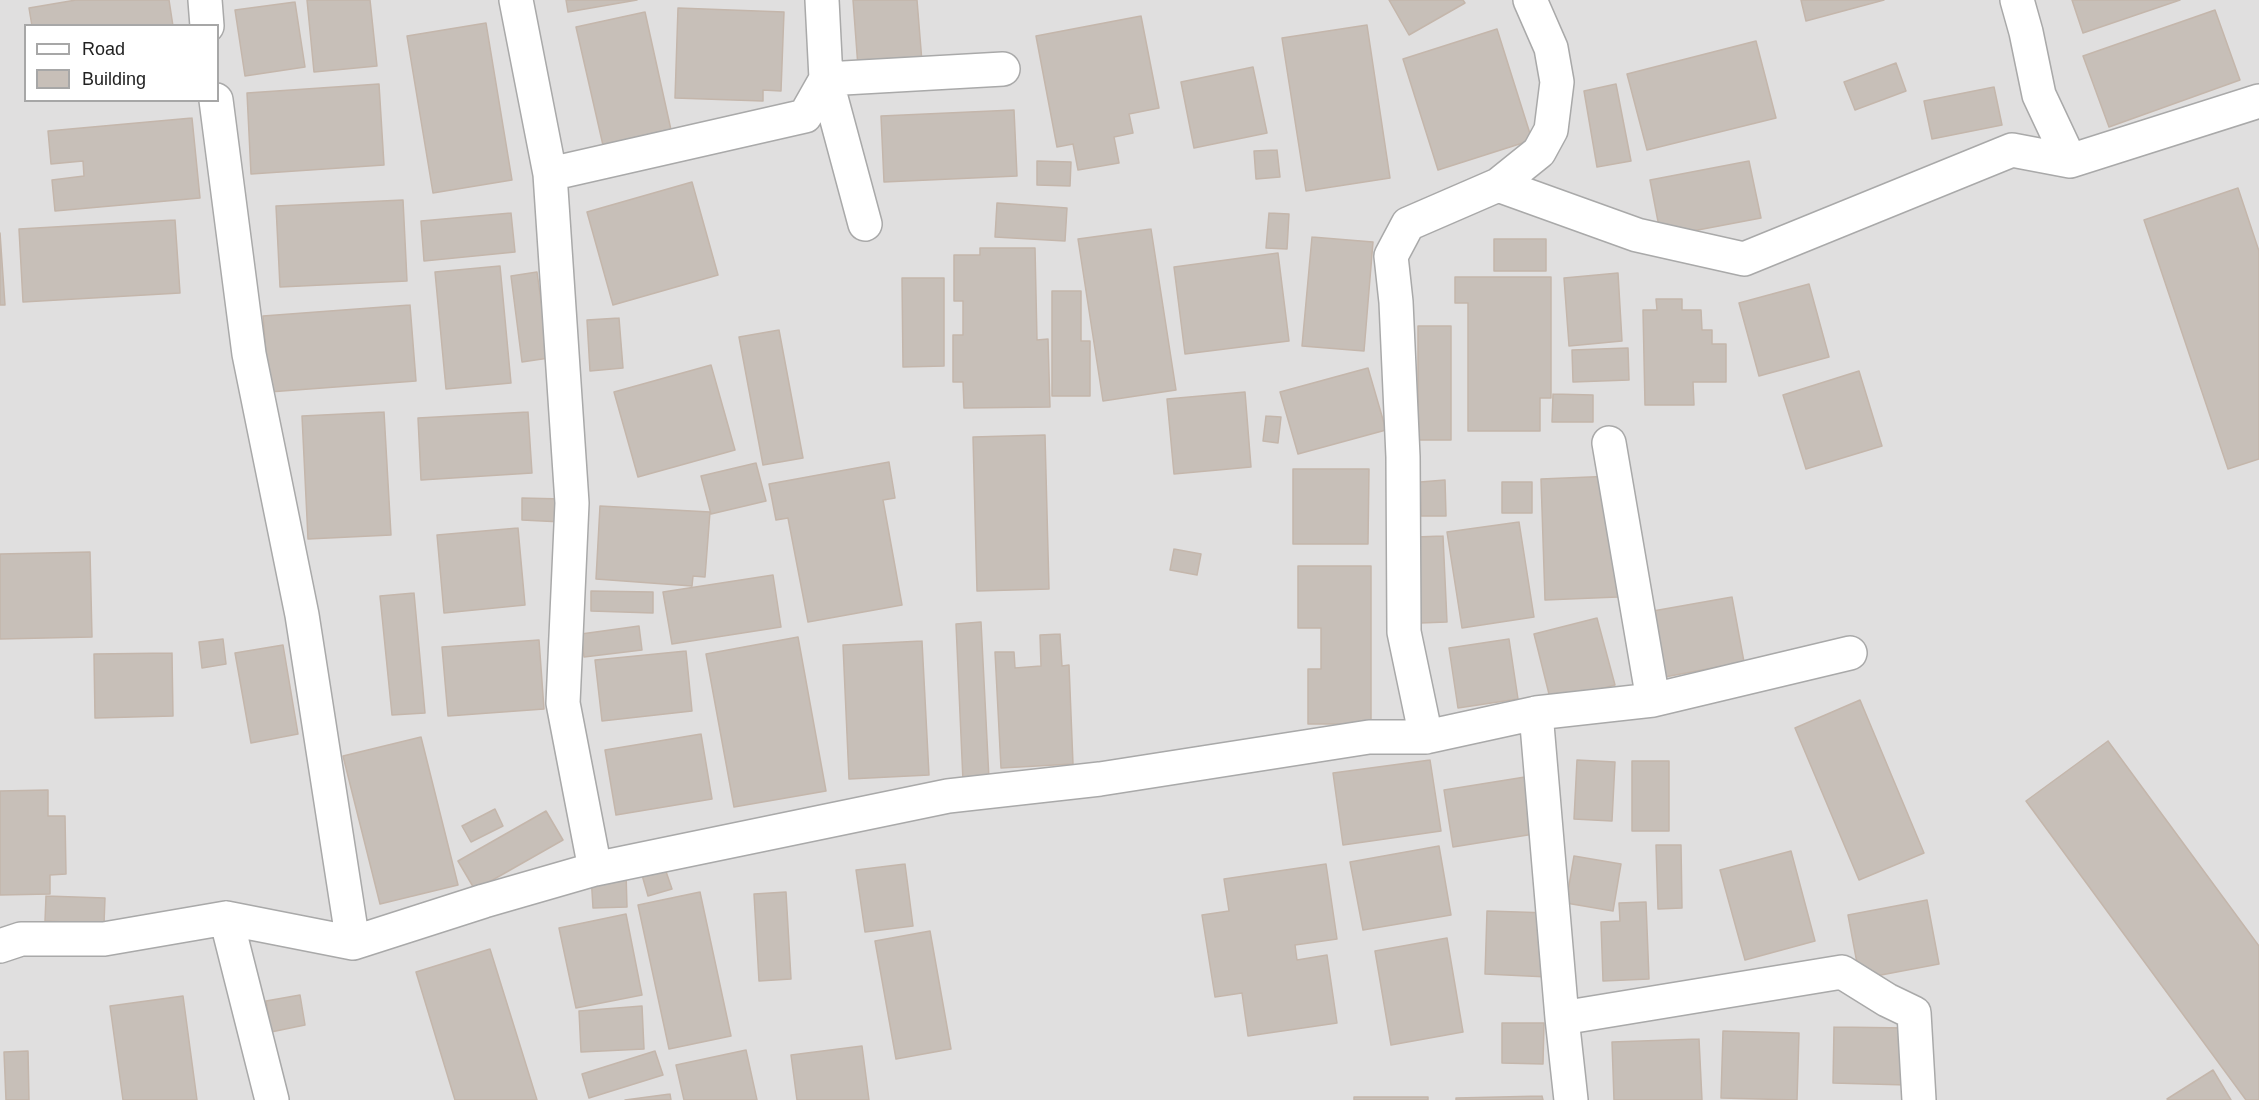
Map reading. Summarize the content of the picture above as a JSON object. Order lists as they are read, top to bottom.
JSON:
{
  "legend": ["Road", "Building"]
}
